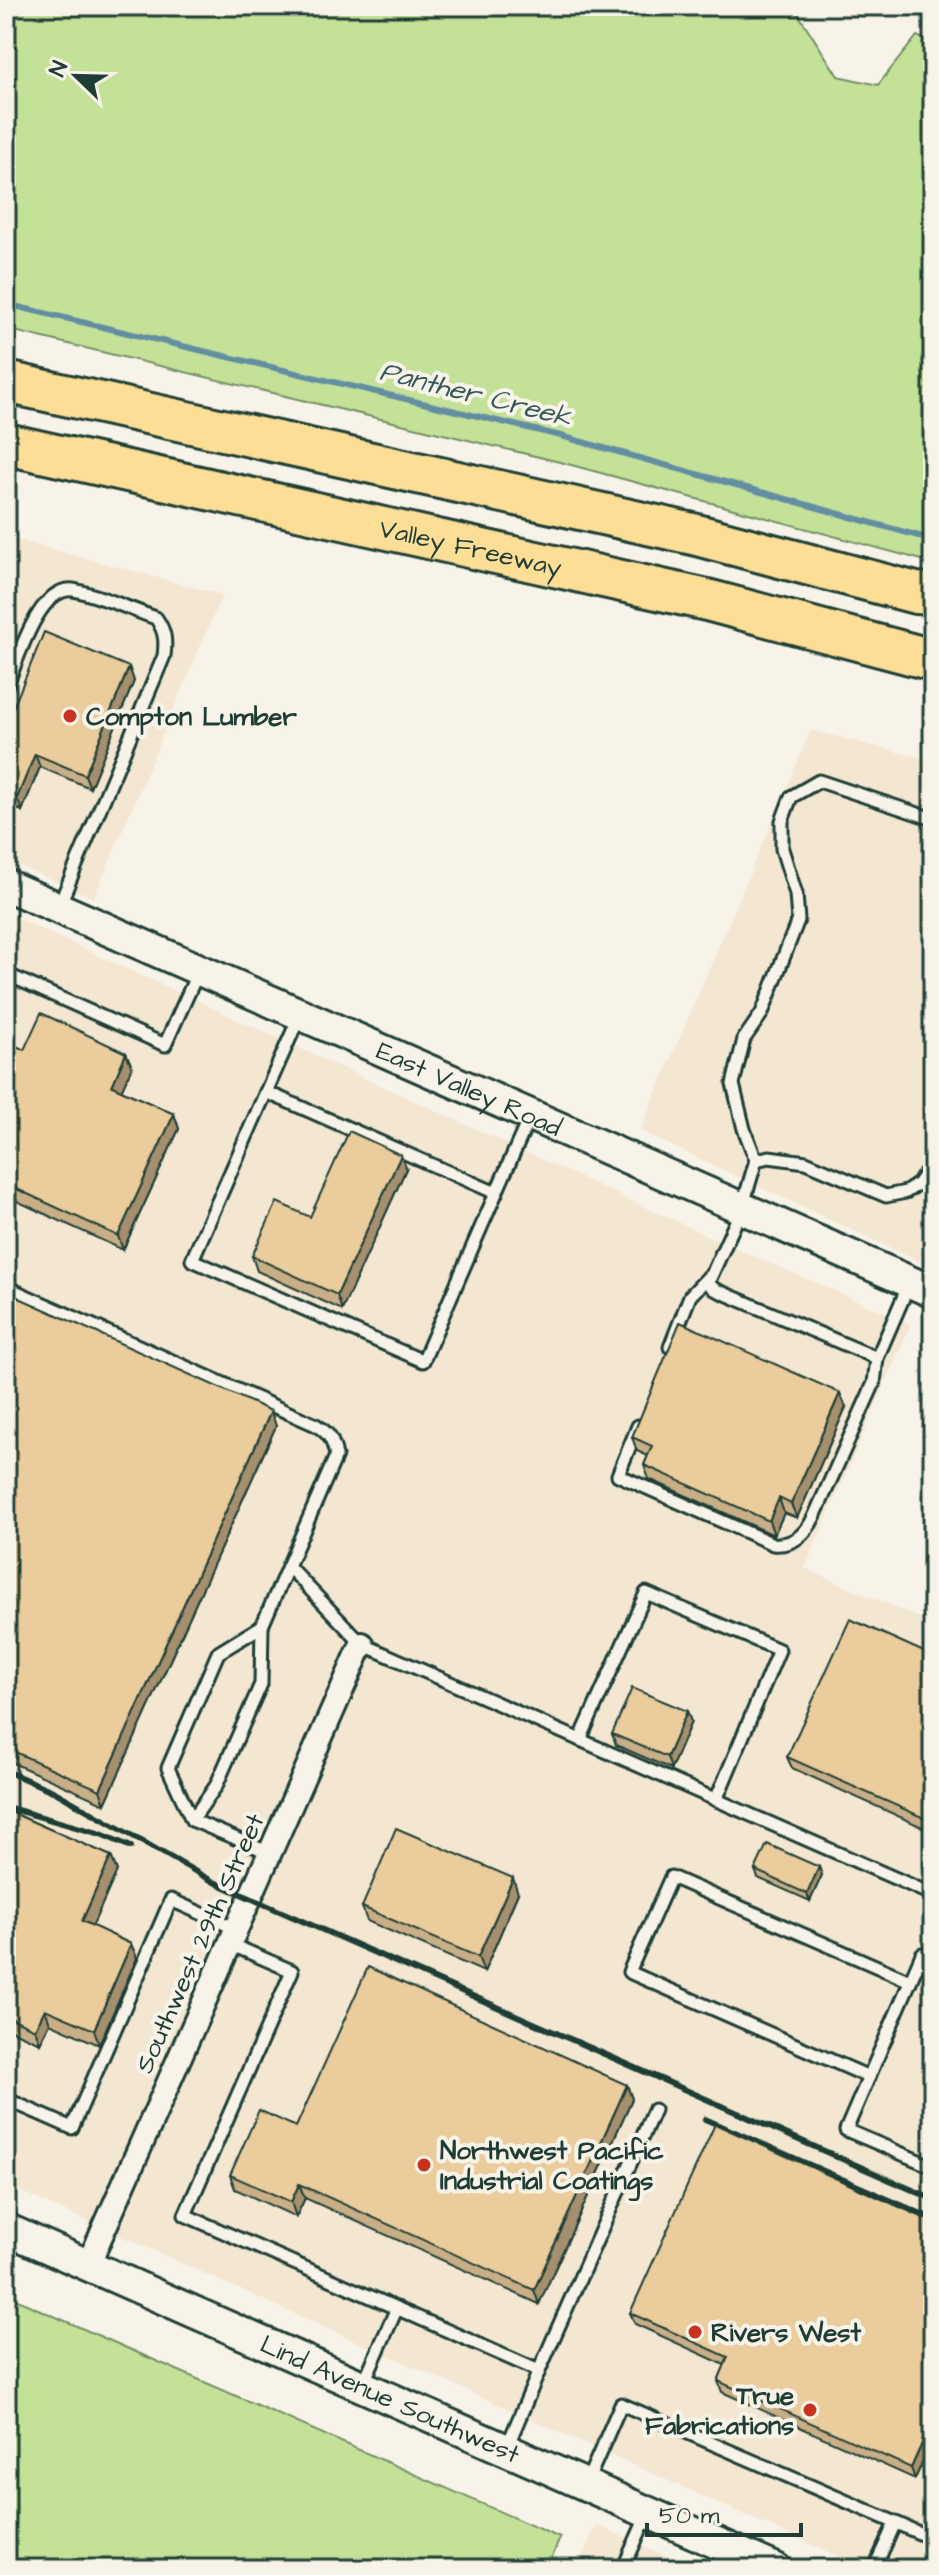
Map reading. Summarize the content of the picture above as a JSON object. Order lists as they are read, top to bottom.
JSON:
{
  "streets": {
    "highway": ["Valley Freeway"],
    "street": ["East Valley Road", "Southwest 29th Street", "Lind Avenue Southwest"]
  },
  "crossings": [
    ["Southwest 29th Street", "Lind Avenue Southwest"]
  ],
  "water": ["Panther Creek"],
  "places": [
    "Compton Lumber",
    "Northwest Pacific Industrial Coatings",
    "Rivers West",
    "True Fabrications"
  ],
  "scale_bar": "50 m",
  "north": "top left"
}
